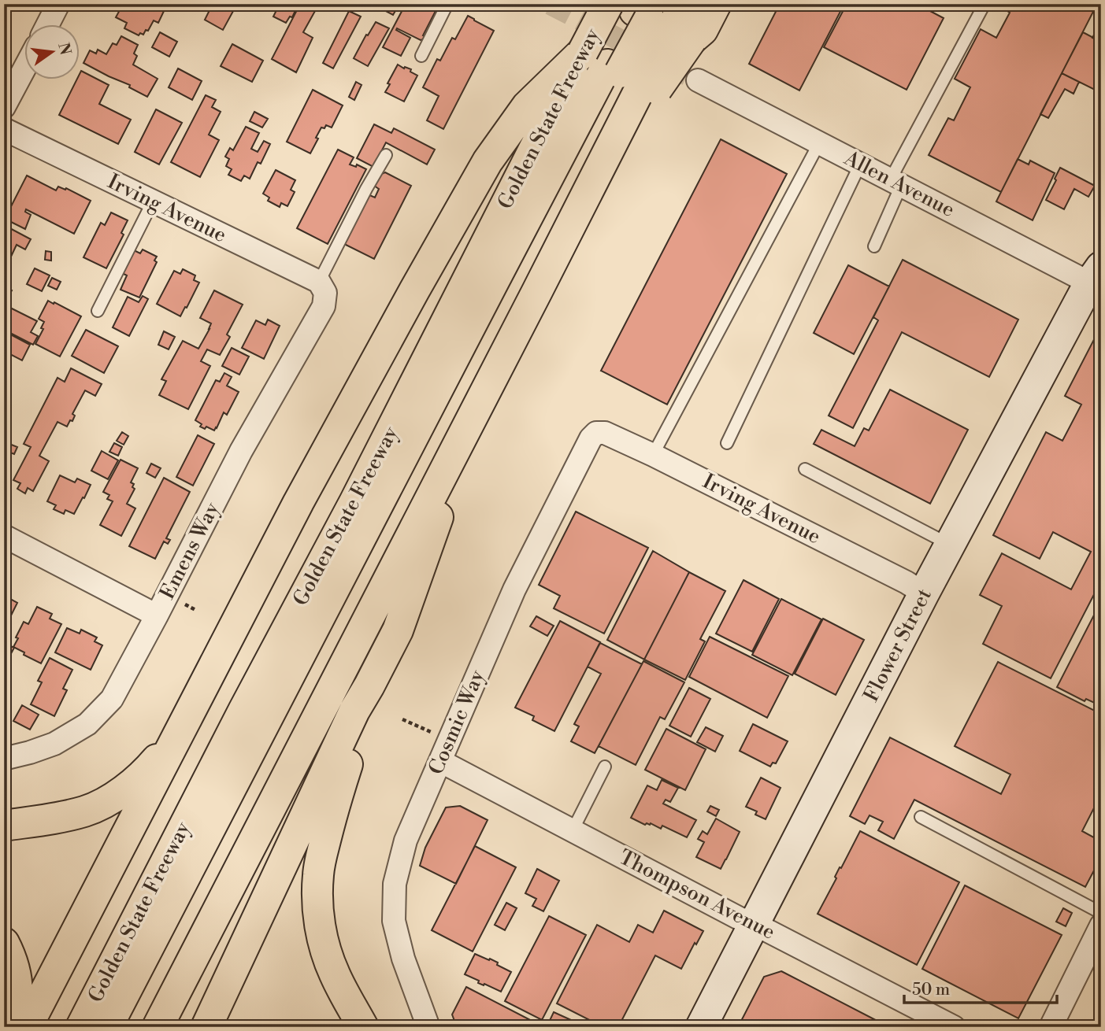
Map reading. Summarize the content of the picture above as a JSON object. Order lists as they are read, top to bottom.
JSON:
{
  "streets": {
    "highway": ["Golden State Freeway"],
    "street": [
      "Allen Avenue",
      "Irving Avenue",
      "Emens Way",
      "Flower Street",
      "Cosmic Way",
      "Thompson Avenue"
    ]
  },
  "crossings": [
    ["Allen Avenue", "Flower Street"],
    ["Irving Avenue", "Emens Way"],
    ["Irving Avenue", "Flower Street"],
    ["Irving Avenue", "Cosmic Way"],
    ["Flower Street", "Thompson Avenue"],
    ["Cosmic Way", "Thompson Avenue"]
  ],
  "scale_bar": "50 m",
  "north": "right"
}
